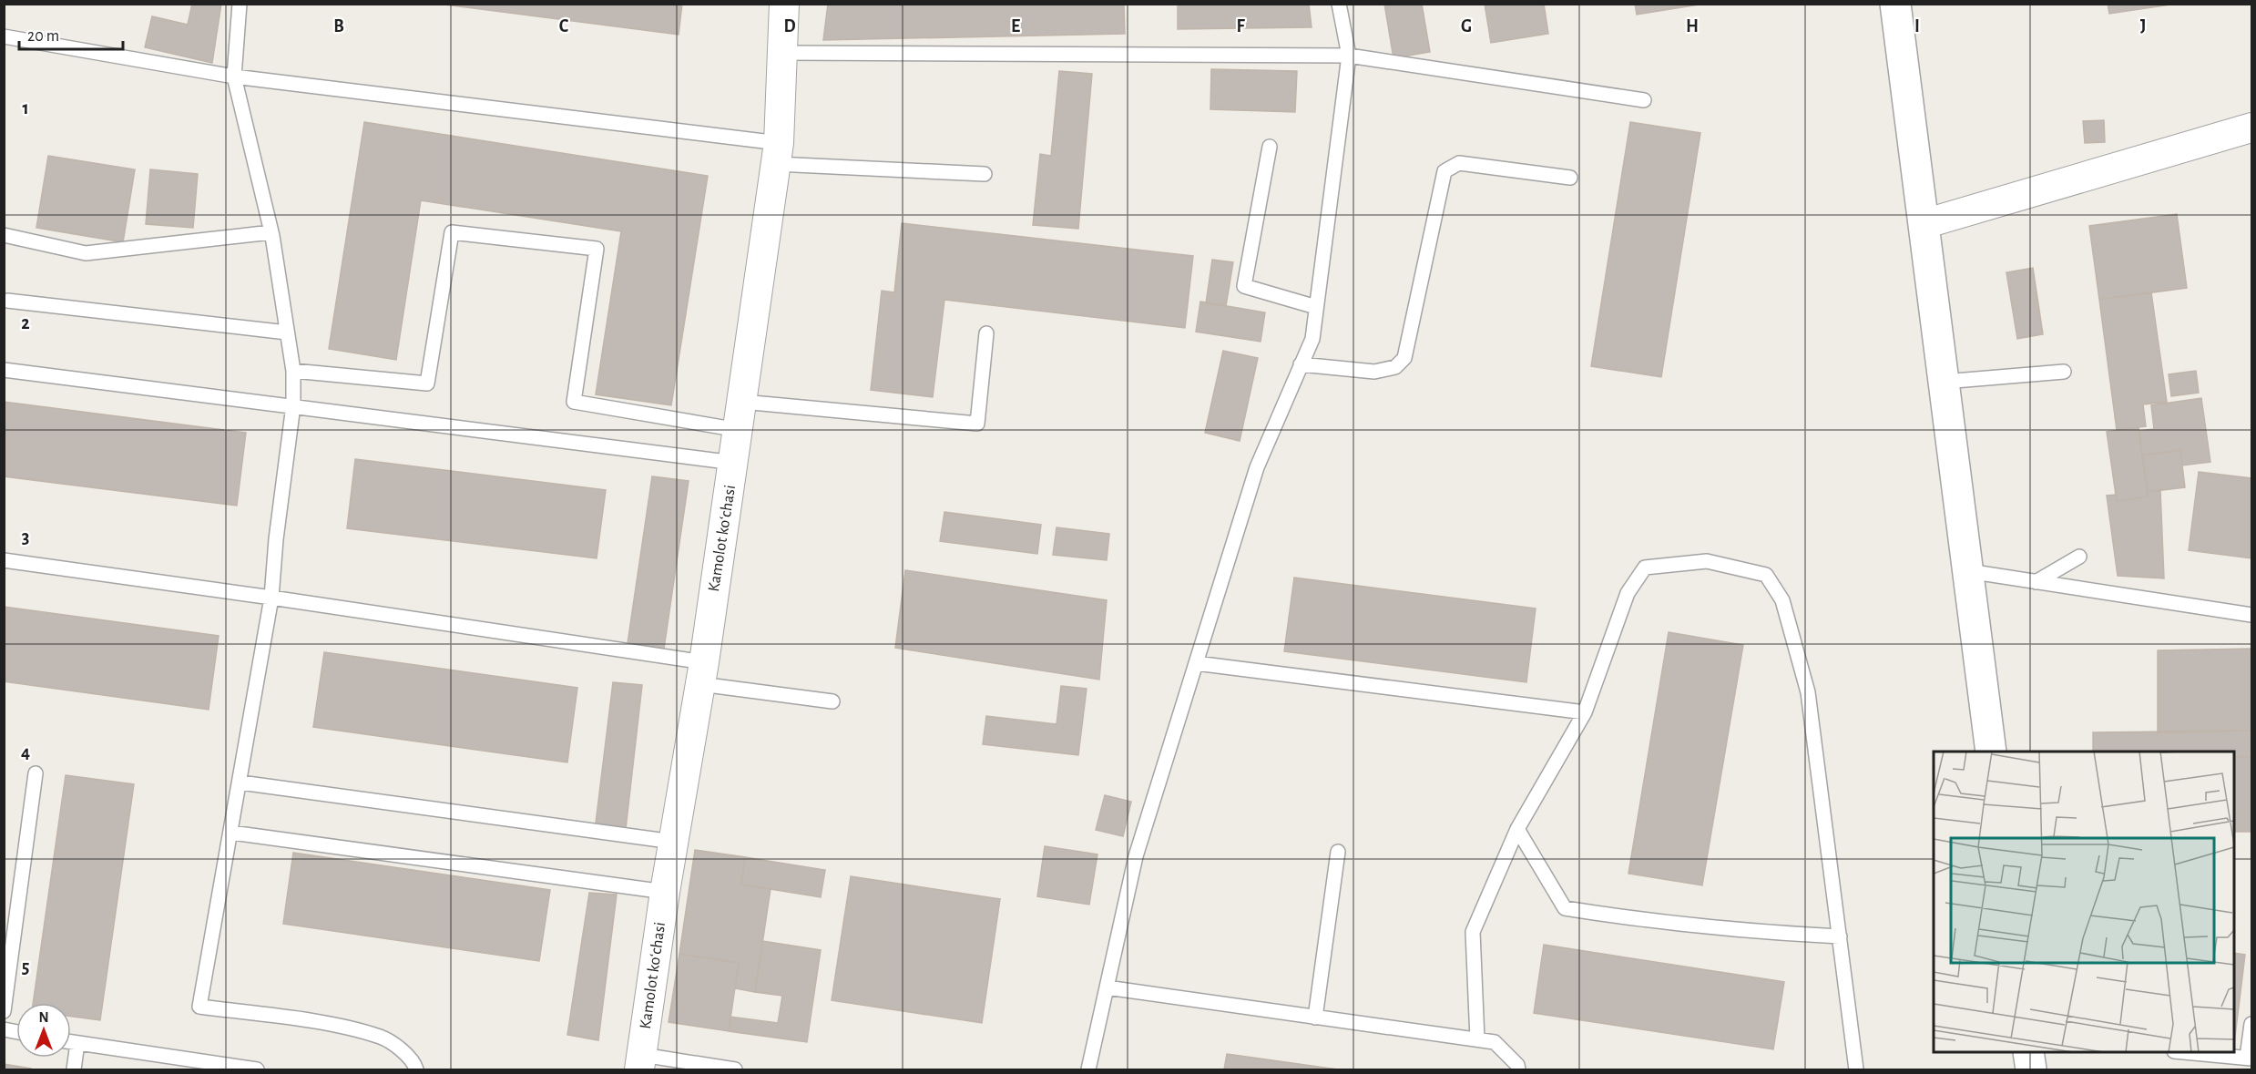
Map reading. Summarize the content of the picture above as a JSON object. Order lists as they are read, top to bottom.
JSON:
{
  "streets": {
    "street": ["Kamolot koʻchasi"]
  },
  "scale_bar": "20 m",
  "north": "top",
  "grid": {
    "columns": [
      "B",
      "C",
      "D",
      "E",
      "F",
      "G",
      "H",
      "I",
      "J"
    ],
    "rows": [
      "1",
      "2",
      "3",
      "4",
      "5"
    ]
  }
}
